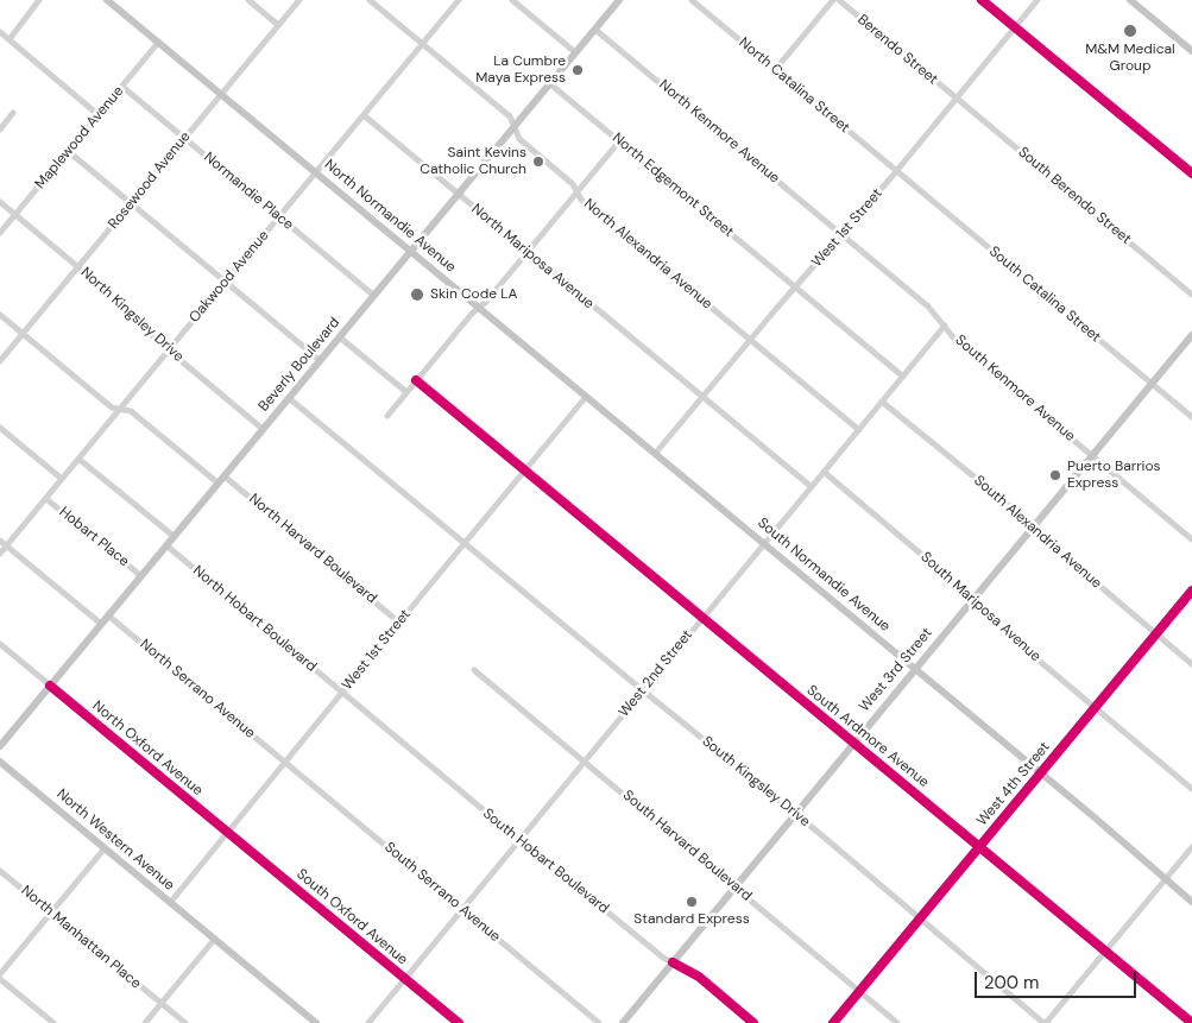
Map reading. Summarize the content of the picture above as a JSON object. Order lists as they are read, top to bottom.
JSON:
{
  "streets": {
    "main road": [
      "North Normandie Avenue",
      "Beverly Boulevard",
      "South Normandie Avenue",
      "West 3rd Street",
      "North Western Avenue"
    ],
    "street": [
      "Berendo Street",
      "North Catalina Street",
      "North Kenmore Avenue",
      "Maplewood Avenue",
      "Rosewood Avenue",
      "North Edgemont Street",
      "Normandie Place",
      "South Berendo Street",
      "West 1st Street",
      "North Alexandria Avenue",
      "North Mariposa Avenue",
      "Oakwood Avenue",
      "South Catalina Street",
      "North Kingsley Drive",
      "South Kenmore Avenue",
      "South Alexandria Avenue",
      "Hobart Place",
      "North Harvard Boulevard",
      "South Mariposa Avenue",
      "North Hobart Boulevard",
      "West 2nd Street",
      "North Serrano Avenue",
      "South Ardmore Avenue",
      "North Oxford Avenue",
      "South Kingsley Drive",
      "West 4th Street",
      "South Harvard Boulevard",
      "South Hobart Boulevard",
      "South Serrano Avenue",
      "South Oxford Avenue",
      "North Manhattan Place"
    ]
  },
  "crossings": [
    ["Berendo Street", "South Berendo Street"],
    ["Berendo Street", "West 1st Street"],
    ["North Catalina Street", "West 1st Street"],
    ["North Catalina Street", "South Catalina Street"],
    ["North Kenmore Avenue", "West 1st Street"],
    ["North Kenmore Avenue", "Beverly Boulevard"],
    ["North Kenmore Avenue", "South Kenmore Avenue"],
    ["Maplewood Avenue", "Normandie Place"],
    ["Maplewood Avenue", "North Normandie Avenue"],
    ["Maplewood Avenue", "North Kingsley Drive"],
    ["Rosewood Avenue", "Normandie Place"],
    ["Rosewood Avenue", "North Normandie Avenue"],
    ["Rosewood Avenue", "North Kingsley Drive"],
    ["North Edgemont Street", "West 1st Street"],
    ["North Edgemont Street", "Beverly Boulevard"],
    ["North Edgemont Street", "West 2nd Street"],
    ["Normandie Place", "Oakwood Avenue"],
    ["Normandie Place", "Beverly Boulevard"],
    ["South Berendo Street", "West 1st Street"],
    ["North Normandie Avenue", "West 1st Street"],
    ["North Normandie Avenue", "Oakwood Avenue"],
    ["North Normandie Avenue", "Beverly Boulevard"],
    ["North Normandie Avenue", "South Normandie Avenue"],
    ["West 1st Street", "North Alexandria Avenue"],
    ["West 1st Street", "North Mariposa Avenue"],
    ["West 1st Street", "South Catalina Street"],
    ["West 1st Street", "South Kenmore Avenue"],
    ["West 1st Street", "North Harvard Boulevard"],
    ["West 1st Street", "South Normandie Avenue"],
    ["West 1st Street", "North Hobart Boulevard"],
    ["West 1st Street", "North Serrano Avenue"],
    ["West 1st Street", "South Ardmore Avenue"],
    ["West 1st Street", "North Oxford Avenue"],
    ["West 1st Street", "South Kingsley Drive"],
    ["West 1st Street", "North Western Avenue"],
    ["West 1st Street", "South Hobart Boulevard"],
    ["West 1st Street", "South Serrano Avenue"],
    ["West 1st Street", "South Oxford Avenue"],
    ["North Alexandria Avenue", "Oakwood Avenue"],
    ["North Alexandria Avenue", "Beverly Boulevard"],
    ["North Alexandria Avenue", "West 2nd Street"],
    ["North Mariposa Avenue", "Oakwood Avenue"],
    ["North Mariposa Avenue", "Beverly Boulevard"],
    ["Oakwood Avenue", "North Kingsley Drive"],
    ["Oakwood Avenue", "Hobart Place"],
    ["South Catalina Street", "West 3rd Street"],
    ["North Kingsley Drive", "Beverly Boulevard"],
    ["Beverly Boulevard", "Hobart Place"],
    ["Beverly Boulevard", "North Harvard Boulevard"],
    ["Beverly Boulevard", "North Hobart Boulevard"],
    ["Beverly Boulevard", "North Serrano Avenue"],
    ["Beverly Boulevard", "North Oxford Avenue"],
    ["South Kenmore Avenue", "West 3rd Street"],
    ["South Kenmore Avenue", "West 2nd Street"],
    ["South Alexandria Avenue", "West 3rd Street"],
    ["South Alexandria Avenue", "West 2nd Street"],
    ["South Alexandria Avenue", "West 4th Street"],
    ["South Normandie Avenue", "West 3rd Street"],
    ["South Normandie Avenue", "West 2nd Street"],
    ["South Normandie Avenue", "West 4th Street"],
    ["South Mariposa Avenue", "West 3rd Street"],
    ["South Mariposa Avenue", "West 2nd Street"],
    ["South Mariposa Avenue", "West 4th Street"],
    ["North Hobart Boulevard", "South Hobart Boulevard"],
    ["West 3rd Street", "South Ardmore Avenue"],
    ["West 3rd Street", "South Kingsley Drive"],
    ["West 3rd Street", "South Harvard Boulevard"],
    ["West 3rd Street", "South Hobart Boulevard"],
    ["West 2nd Street", "South Ardmore Avenue"],
    ["West 2nd Street", "South Kingsley Drive"],
    ["West 2nd Street", "South Harvard Boulevard"],
    ["West 2nd Street", "South Hobart Boulevard"],
    ["West 2nd Street", "South Serrano Avenue"],
    ["West 2nd Street", "South Oxford Avenue"],
    ["North Serrano Avenue", "South Serrano Avenue"],
    ["South Ardmore Avenue", "West 4th Street"],
    ["North Oxford Avenue", "South Oxford Avenue"],
    ["South Kingsley Drive", "West 4th Street"],
    ["West 4th Street", "South Harvard Boulevard"]
  ],
  "places": [
    "M&M Medical Group",
    "La Cumbre Maya Express",
    "Saint Kevins Catholic Church",
    "Skin Code LA",
    "Puerto Barrios Express",
    "Standard Express"
  ],
  "scale_bar": "200 m"
}
